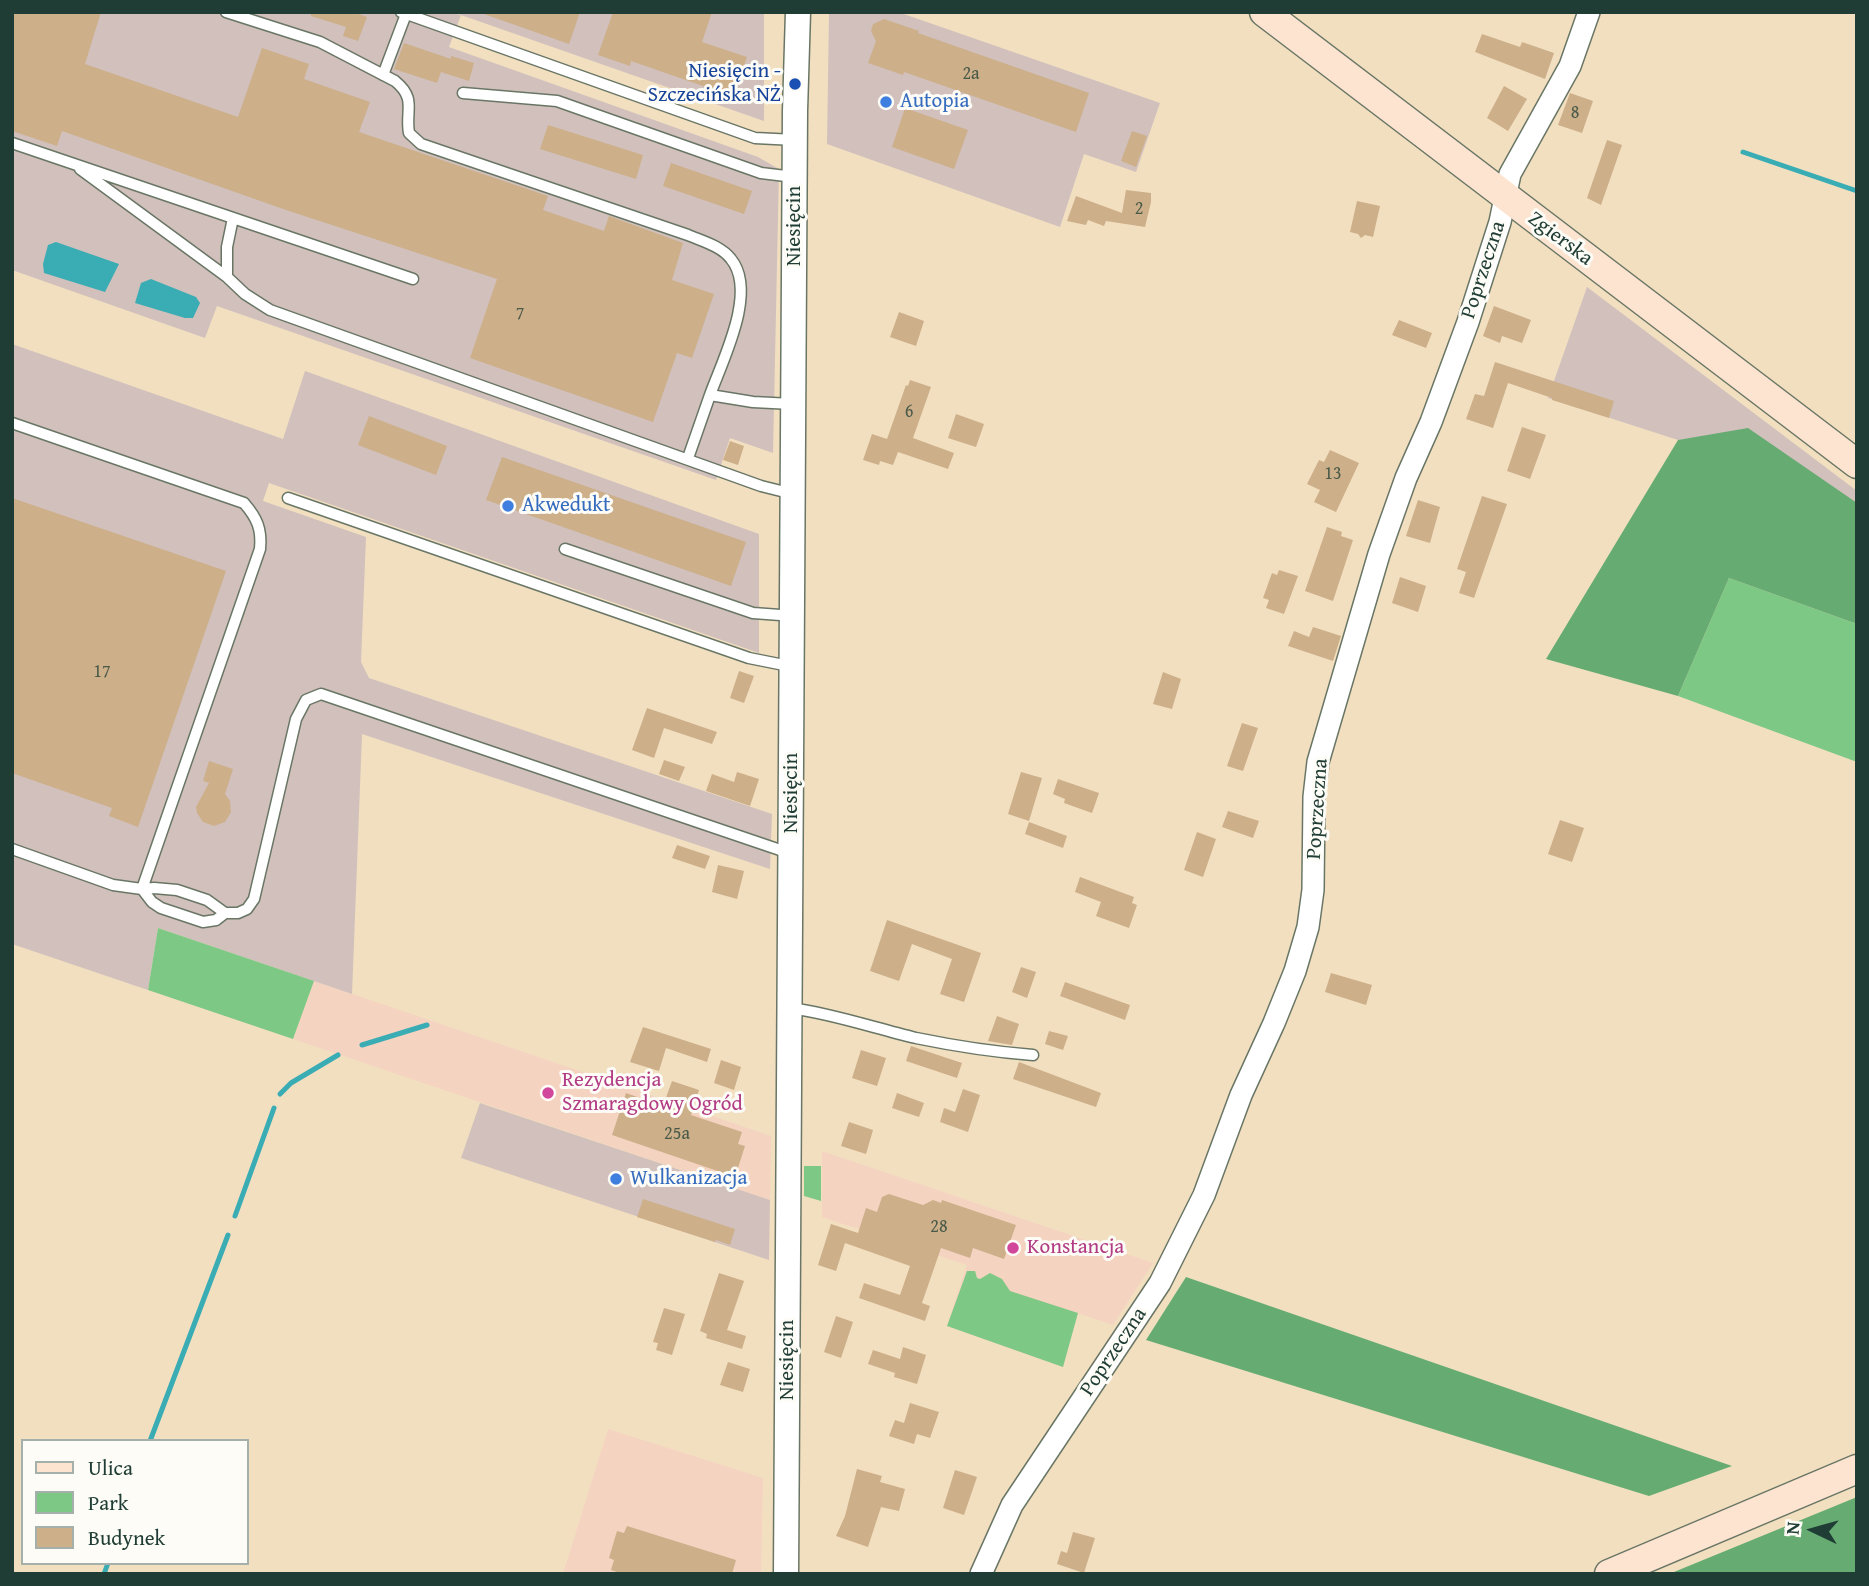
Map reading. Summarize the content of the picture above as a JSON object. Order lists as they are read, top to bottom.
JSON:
{
  "streets": {
    "main road": ["Zgierska"],
    "street": ["Niesięcin", "Poprzeczna"]
  },
  "crossings": [
    ["Zgierska", "Poprzeczna"]
  ],
  "places": [
    "Niesięcin - Szczecińska NŻ",
    "Autopia",
    "Akwedukt",
    "Rezydencja Szmaragdowy Ogród",
    "Wulkanizacja",
    "Konstancja"
  ],
  "house_numbers": [
    "2a",
    "8",
    "2",
    "7",
    "6",
    "13",
    "17",
    "25a",
    "28"
  ],
  "legend": ["Ulica", "Park", "Budynek"],
  "north": "left"
}
